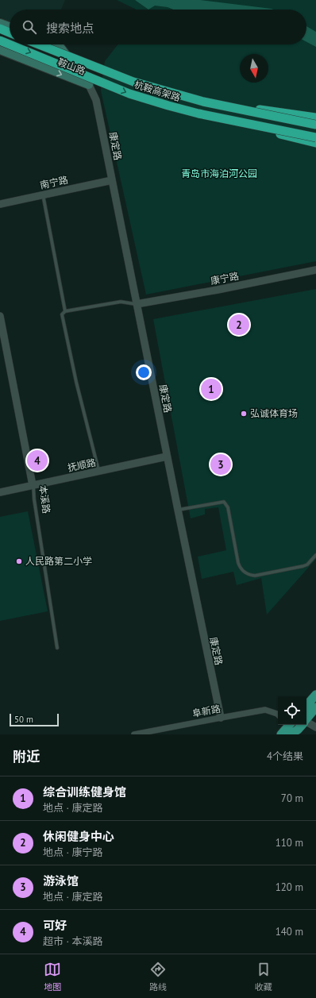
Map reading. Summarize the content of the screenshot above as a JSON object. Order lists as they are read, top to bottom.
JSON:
{
  "streets": {
    "highway": ["杭鞍高架路"],
    "main road": ["鞍山路"],
    "street": [
      "康定路",
      "南宁路",
      "康宁路",
      "抚顺路",
      "本溪路",
      "阜新路"
    ]
  },
  "crossings": [
    ["鞍山路", "康定路"],
    ["康定路", "南宁路"],
    ["康定路", "康宁路"],
    ["康定路", "抚顺路"],
    ["康定路", "阜新路"],
    ["抚顺路", "本溪路"]
  ],
  "one_way": ["鞍山路"],
  "parks": ["青岛市海泊河公园"],
  "places": ["弘诚体育场", "人民路第二小学"],
  "scale_bar": "50 m",
  "north": "bottom",
  "page": {
    "search": "搜索地点",
    "pins": [
      "2",
      "1",
      "4",
      "3"
    ],
    "scale": "50 m",
    "heading": ["附近", "4个结果"],
    "list": [
      {
        "mark": "1",
        "name": "综合训练健身馆",
        "note": "地点 · 康定路",
        "value": "70 m"
      },
      {
        "mark": "2",
        "name": "休闲健身中心",
        "note": "地点 · 康宁路",
        "value": "110 m"
      },
      {
        "mark": "3",
        "name": "游泳馆",
        "note": "地点 · 康定路",
        "value": "120 m"
      },
      {
        "mark": "4",
        "name": "可好",
        "note": "超市 · 本溪路",
        "value": "140 m"
      }
    ],
    "nav": ["地图", "路线", "收藏"]
  }
}
